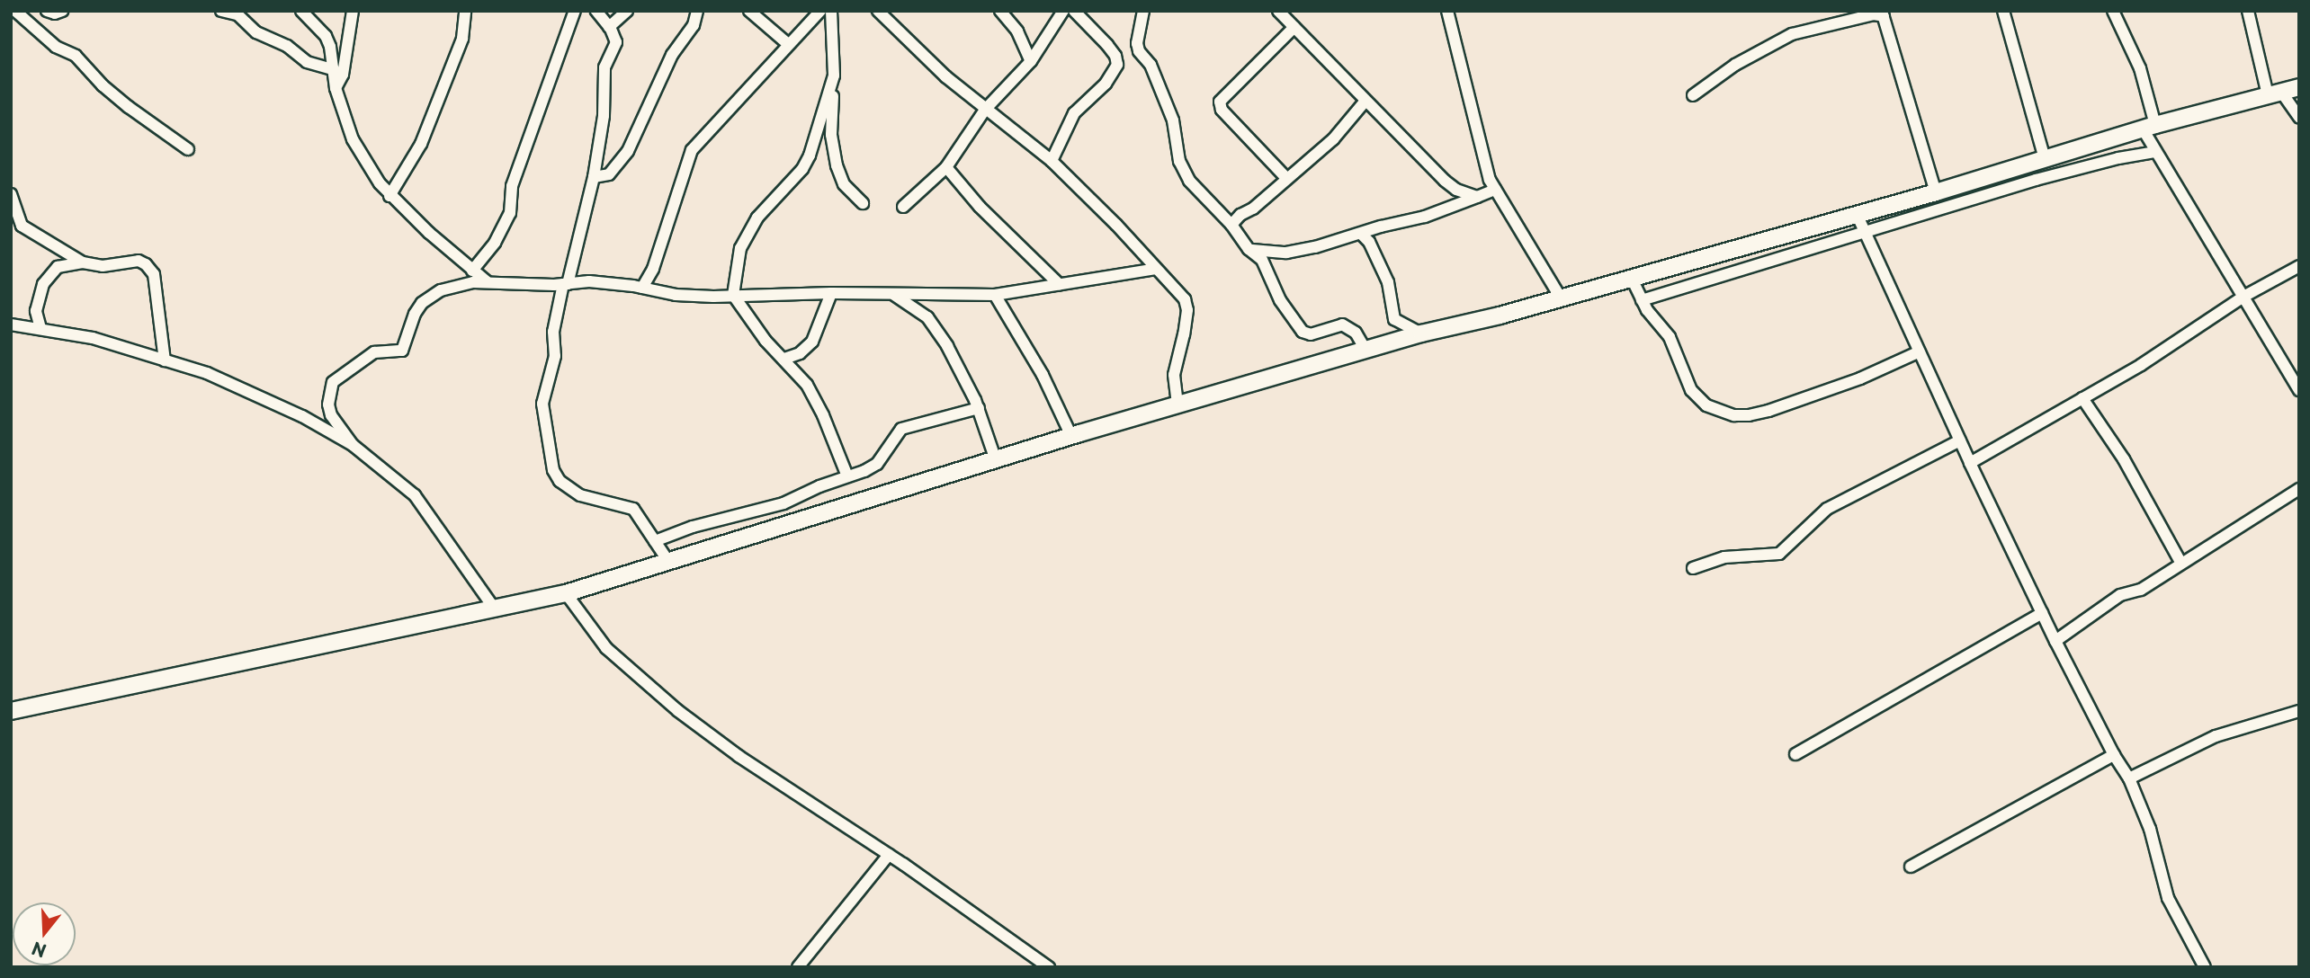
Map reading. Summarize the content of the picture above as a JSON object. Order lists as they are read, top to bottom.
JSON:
{
  "north": "bottom"
}
